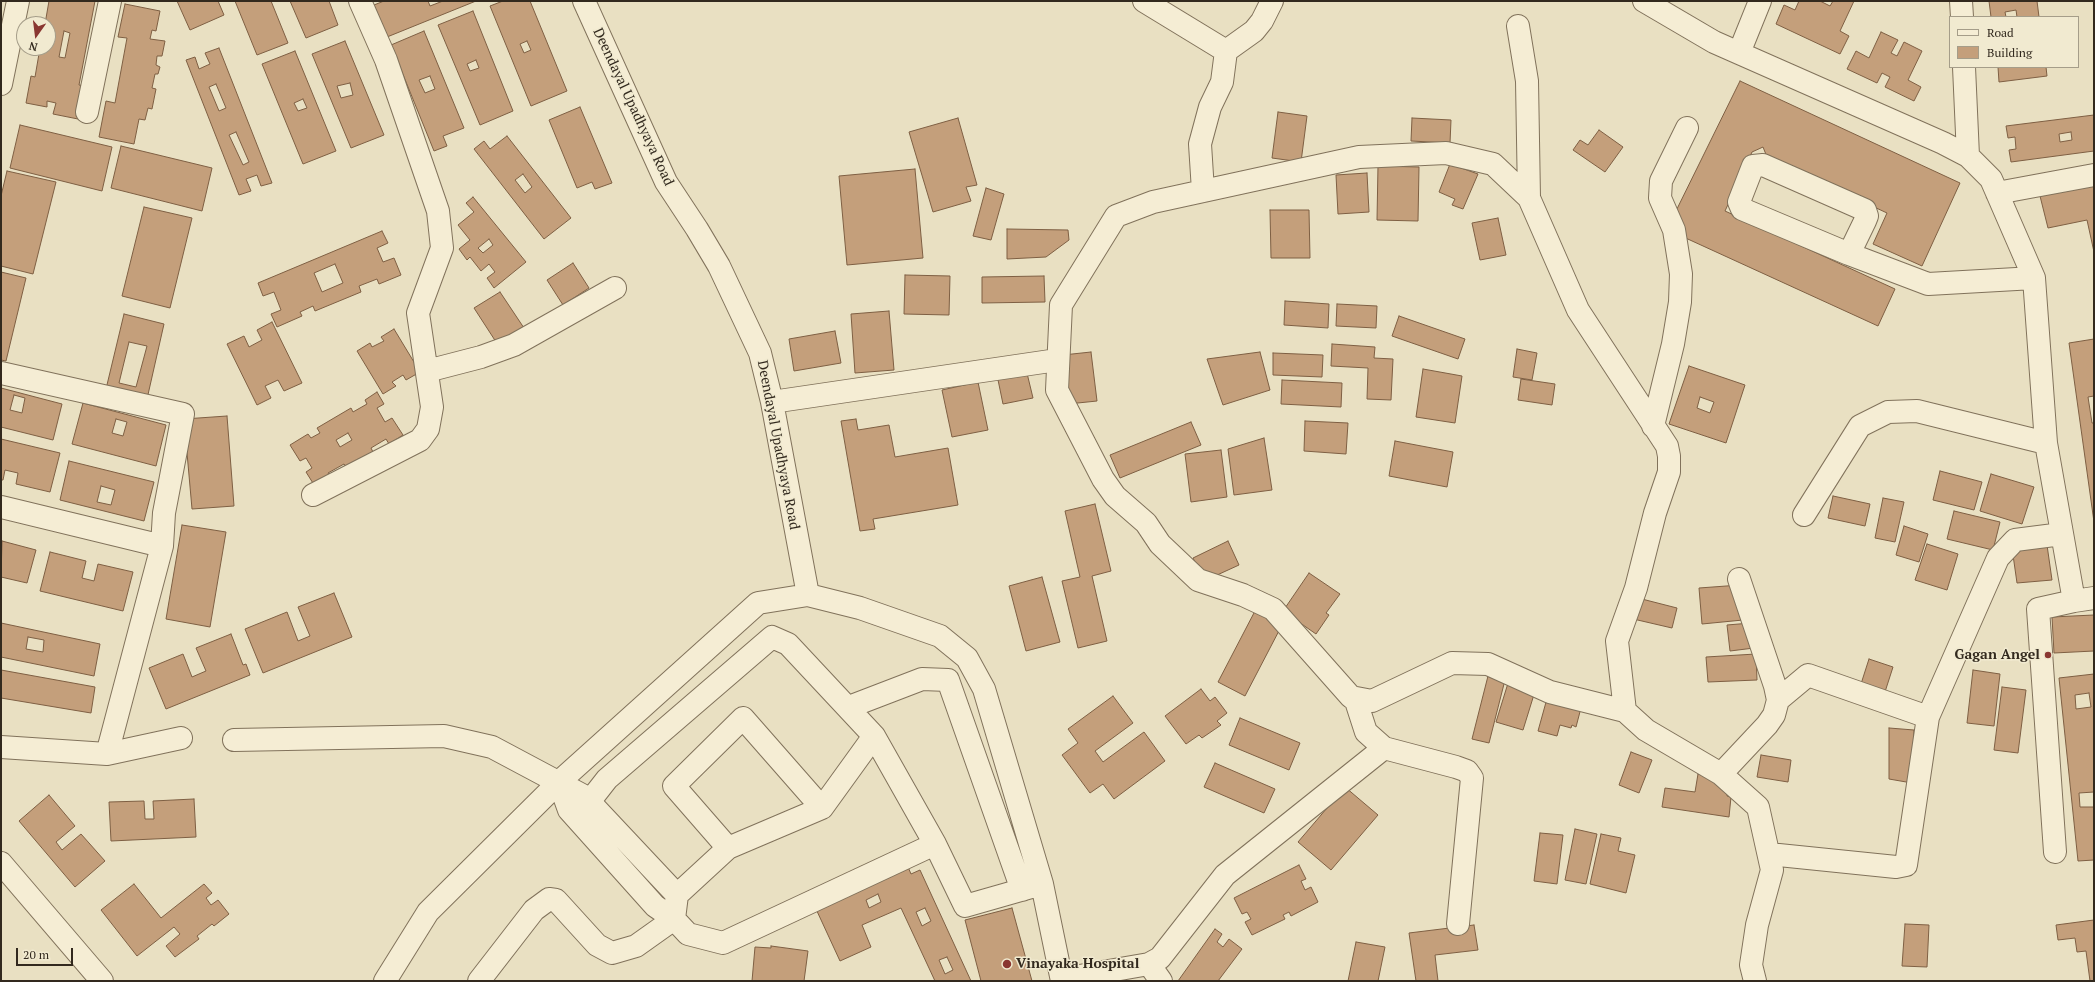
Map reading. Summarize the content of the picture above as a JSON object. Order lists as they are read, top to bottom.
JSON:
{
  "streets": {
    "street": ["Deendayal Upadhyaya Road"]
  },
  "places": ["Gagan Angel", "Vinayaka Hospital"],
  "legend": ["Road", "Building"],
  "scale_bar": "20 m",
  "north": "bottom"
}
